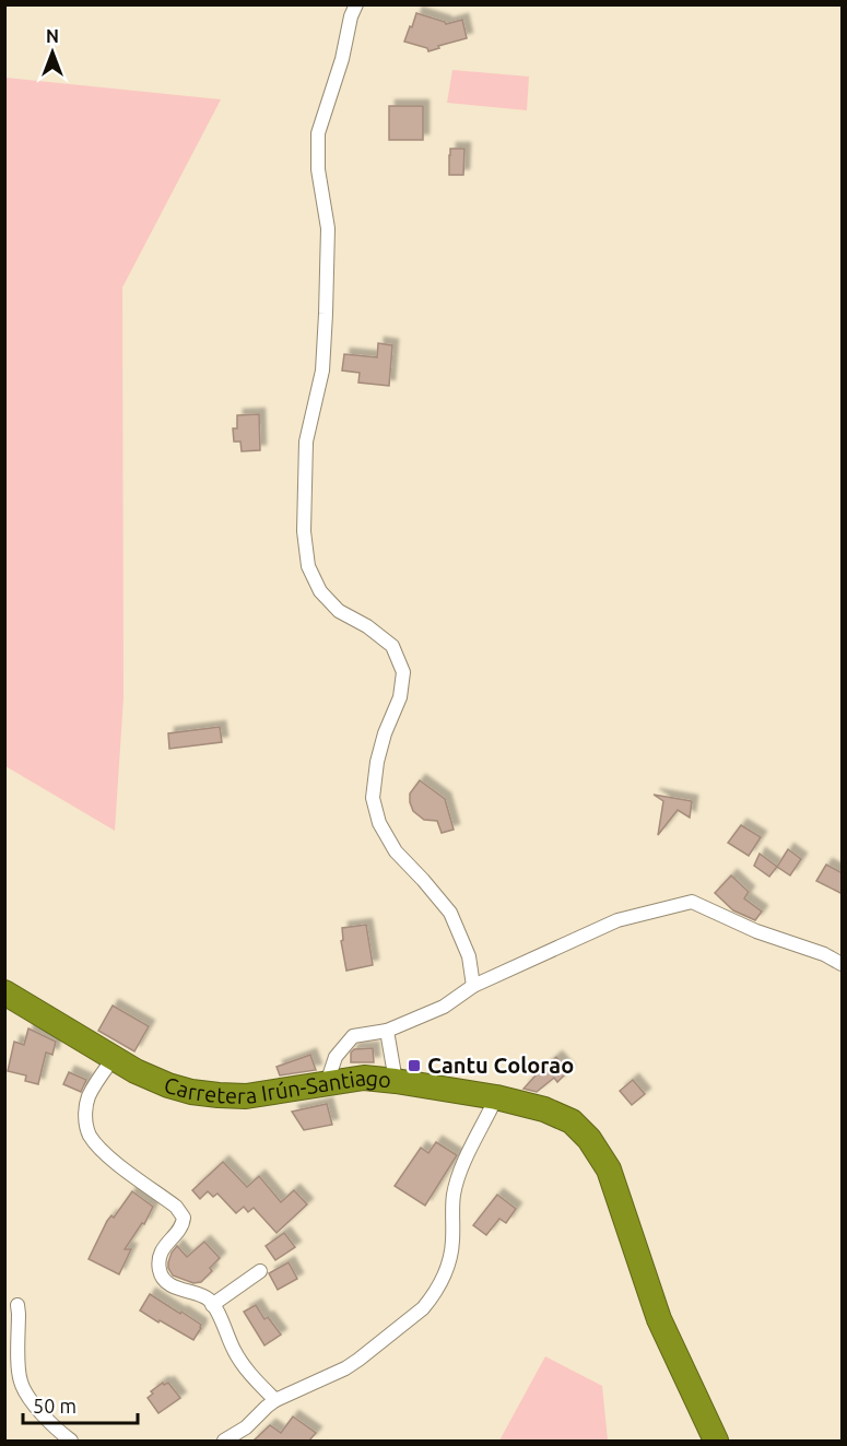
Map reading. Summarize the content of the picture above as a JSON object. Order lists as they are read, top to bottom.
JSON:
{
  "streets": {
    "highway": ["Carretera Irún-Santiago"]
  },
  "places": {
    "transit": ["Cantu Colorao"]
  },
  "scale_bar": "50 m",
  "north": "top"
}
